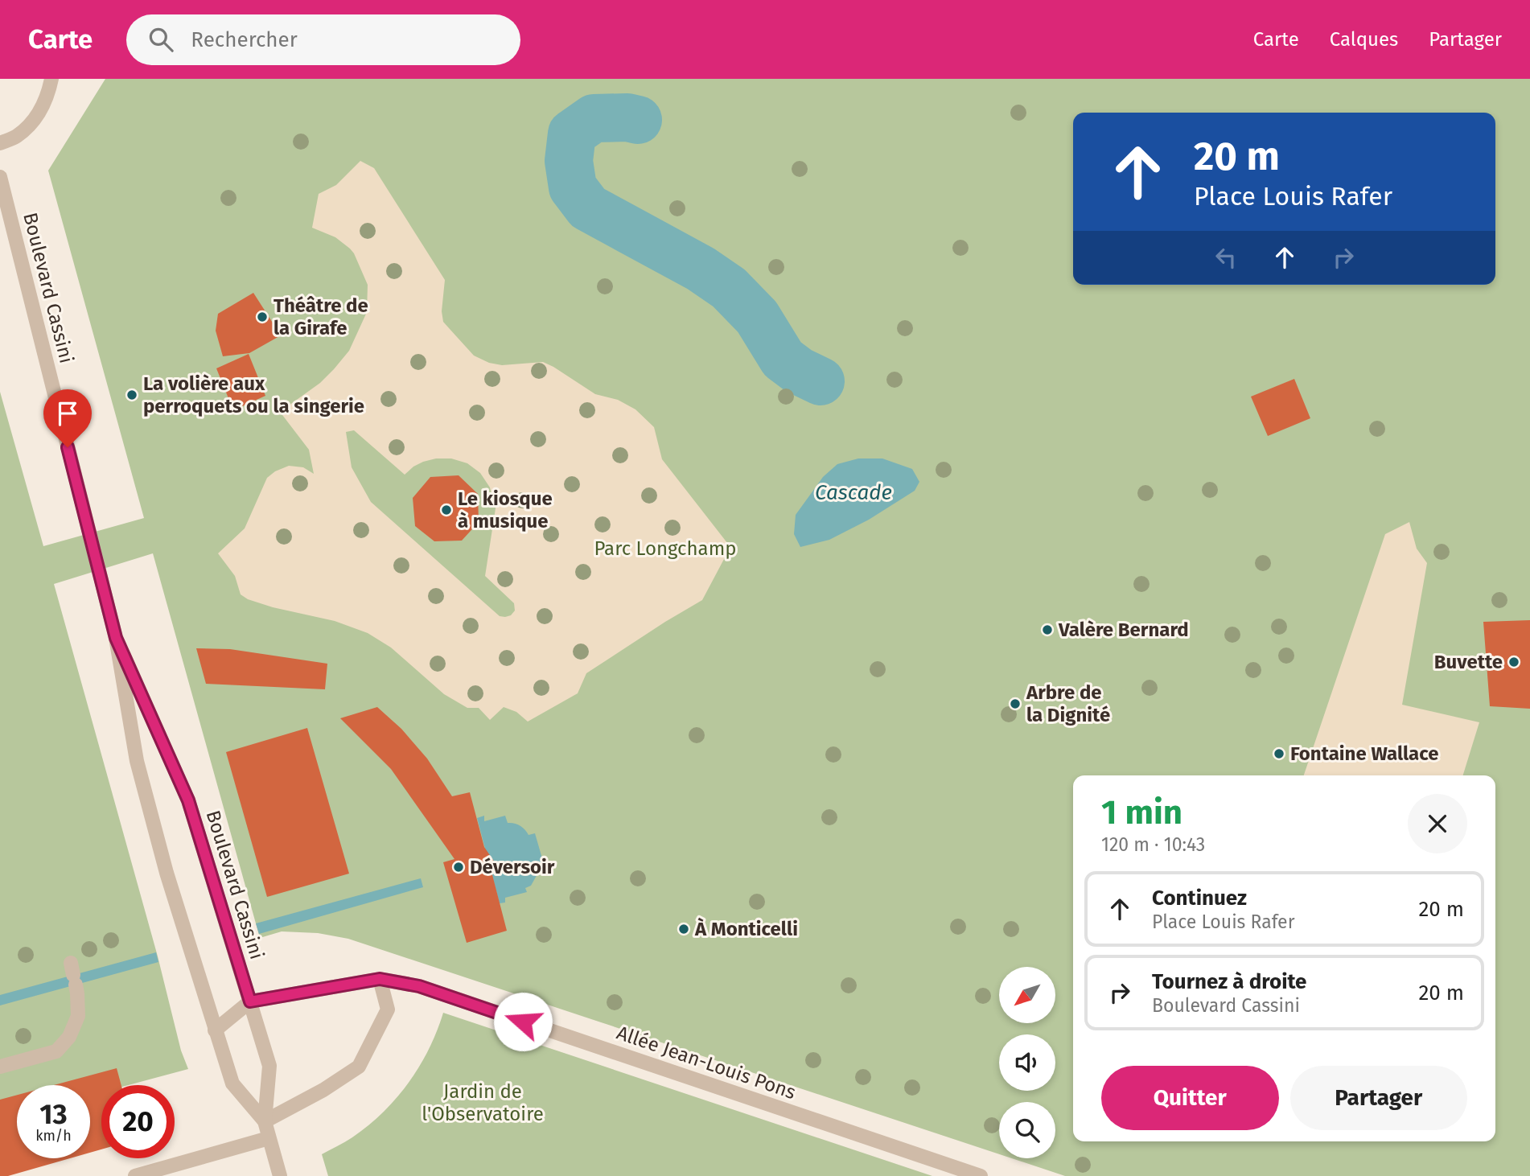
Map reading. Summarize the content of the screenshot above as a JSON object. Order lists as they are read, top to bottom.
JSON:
{
  "streets": {
    "street": ["Boulevard Cassini", "Allée Jean-Louis Pons"]
  },
  "water": ["Cascade"],
  "parks": ["Parc Longchamp", "Jardin de l'Observatoire"],
  "places": [
    "Théâtre de la Girafe",
    "La volière aux perroquets ou la singerie",
    "Le kiosque à musique",
    "Valère Bernard",
    "Buvette",
    "Arbre de la Dignité",
    "Fontaine Wallace",
    "Déversoir",
    "À Monticelli"
  ],
  "north": "bottom left",
  "page": {
    "header": "Carte",
    "search": "Rechercher",
    "nav": ["Carte", "Calques", "Partager"],
    "turn": ["20 m", "Place Louis Rafer"],
    "heading": ["1 min", "120 m · 10:43"],
    "list": [
      {
        "name": "Continuez",
        "note": "Place Louis Rafer",
        "value": "20 m"
      },
      {
        "name": "Tournez à droite",
        "note": "Boulevard Cassini",
        "value": "20 m"
      }
    ],
    "buttons": ["Quitter", "Partager"],
    "speed": "13 km/h",
    "limit": "20"
  }
}
